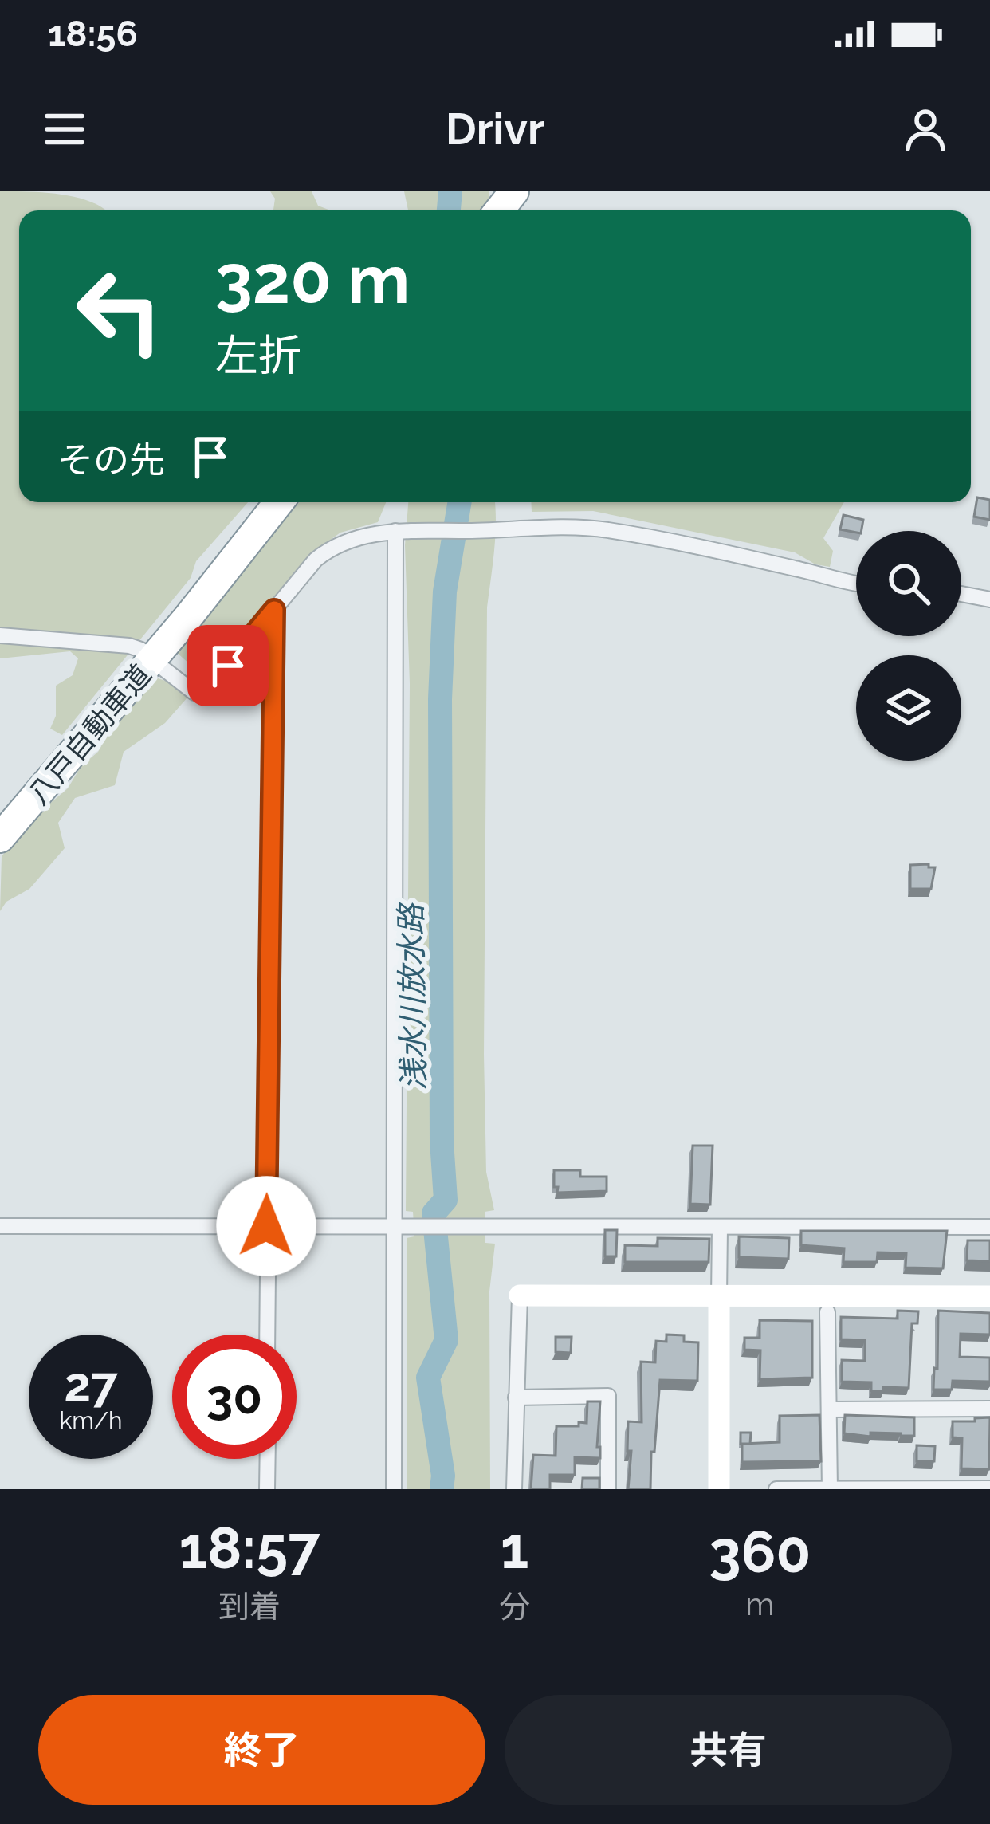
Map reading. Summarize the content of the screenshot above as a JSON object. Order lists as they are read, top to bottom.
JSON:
{
  "streets": {
    "highway": ["八戸自動車道"]
  },
  "water": ["浅水川放水路"],
  "page": {
    "status": "18:56",
    "header": "Drivr",
    "turn": ["320 m", "左折"],
    "then": "その先",
    "speed": "27 km/h",
    "limit": "30",
    "eta": [
      "18:57",
      "到着",
      "1",
      "分",
      "360",
      "m"
    ],
    "buttons": ["終了", "共有"]
  }
}
